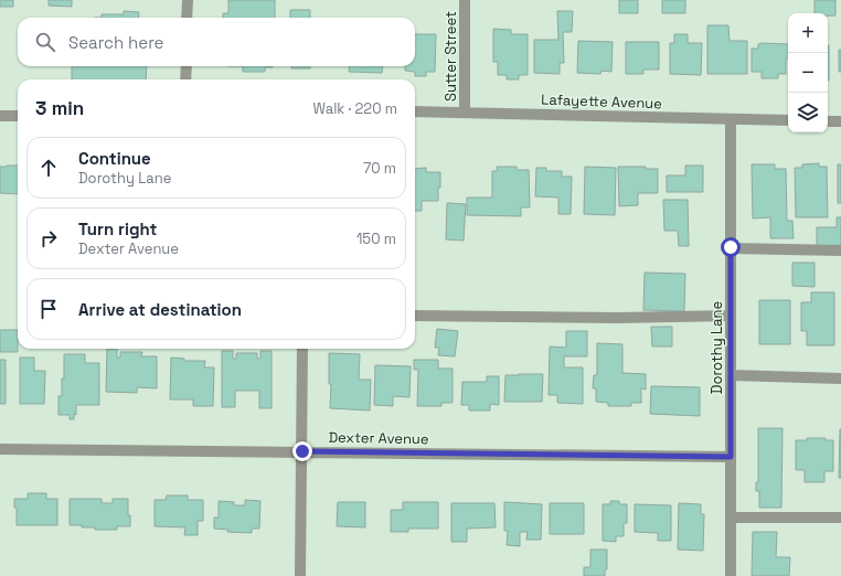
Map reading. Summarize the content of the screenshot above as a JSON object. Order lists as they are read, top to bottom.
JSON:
{
  "streets": {
    "street": [
      "Sutter Street",
      "Lafayette Avenue",
      "Dorothy Lane",
      "Dexter Avenue"
    ]
  },
  "crossings": [
    ["Sutter Street", "Lafayette Avenue"],
    ["Lafayette Avenue", "Dorothy Lane"],
    ["Dorothy Lane", "Dexter Avenue"]
  ],
  "page": {
    "map_buttons": ["+", "−"],
    "search": "Search here",
    "heading": ["3 min", "Walk · 220 m"],
    "list": [
      ["Continue", "Dorothy Lane", "70 m"],
      ["Turn right", "Dexter Avenue", "150 m"],
      "Arrive at destination"
    ]
  }
}
